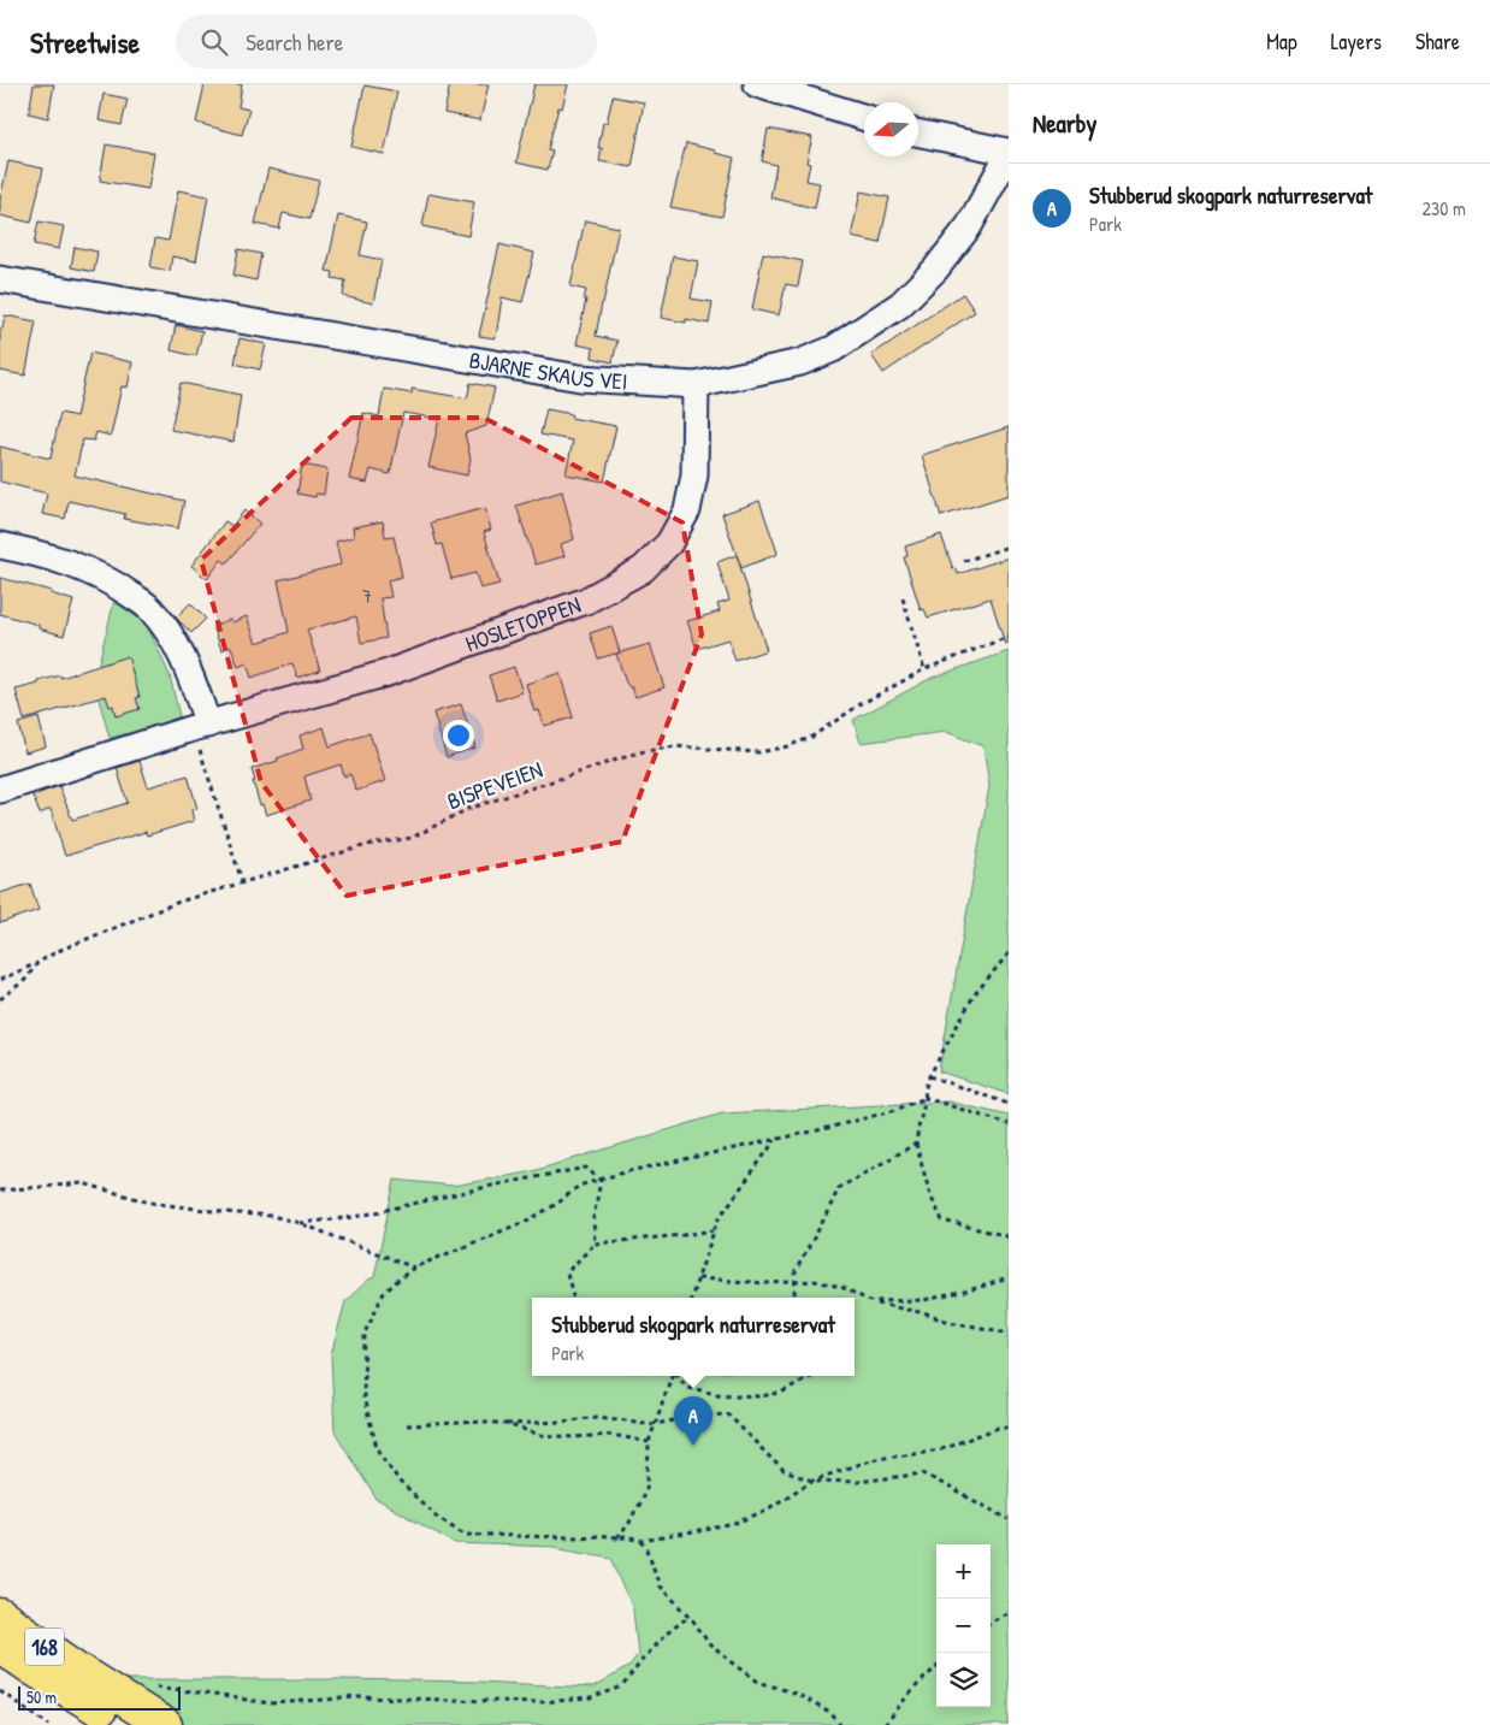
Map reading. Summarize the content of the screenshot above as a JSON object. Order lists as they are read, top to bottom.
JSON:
{
  "streets": {
    "main road": ["168"],
    "street": ["BJARNE SKAUS VEI", "HOSLETOPPEN"],
    "path": ["BISPEVEIEN"]
  },
  "crossings": [
    ["BJARNE SKAUS VEI", "HOSLETOPPEN"]
  ],
  "house_numbers": ["7"],
  "scale_bar": "50 m",
  "north": "left",
  "page": {
    "header": "Streetwise",
    "search": "Search here",
    "nav": ["Map", "Layers", "Share"],
    "heading": "Nearby",
    "list": [
      {
        "mark": "A",
        "name": "Stubberud skogpark naturreservat",
        "note": "Park",
        "value": "230 m"
      }
    ],
    "popup": ["Stubberud skogpark naturreservat", "Park"],
    "pins": "A",
    "map_buttons": ["+", "−"],
    "scale": "50 m"
  }
}
